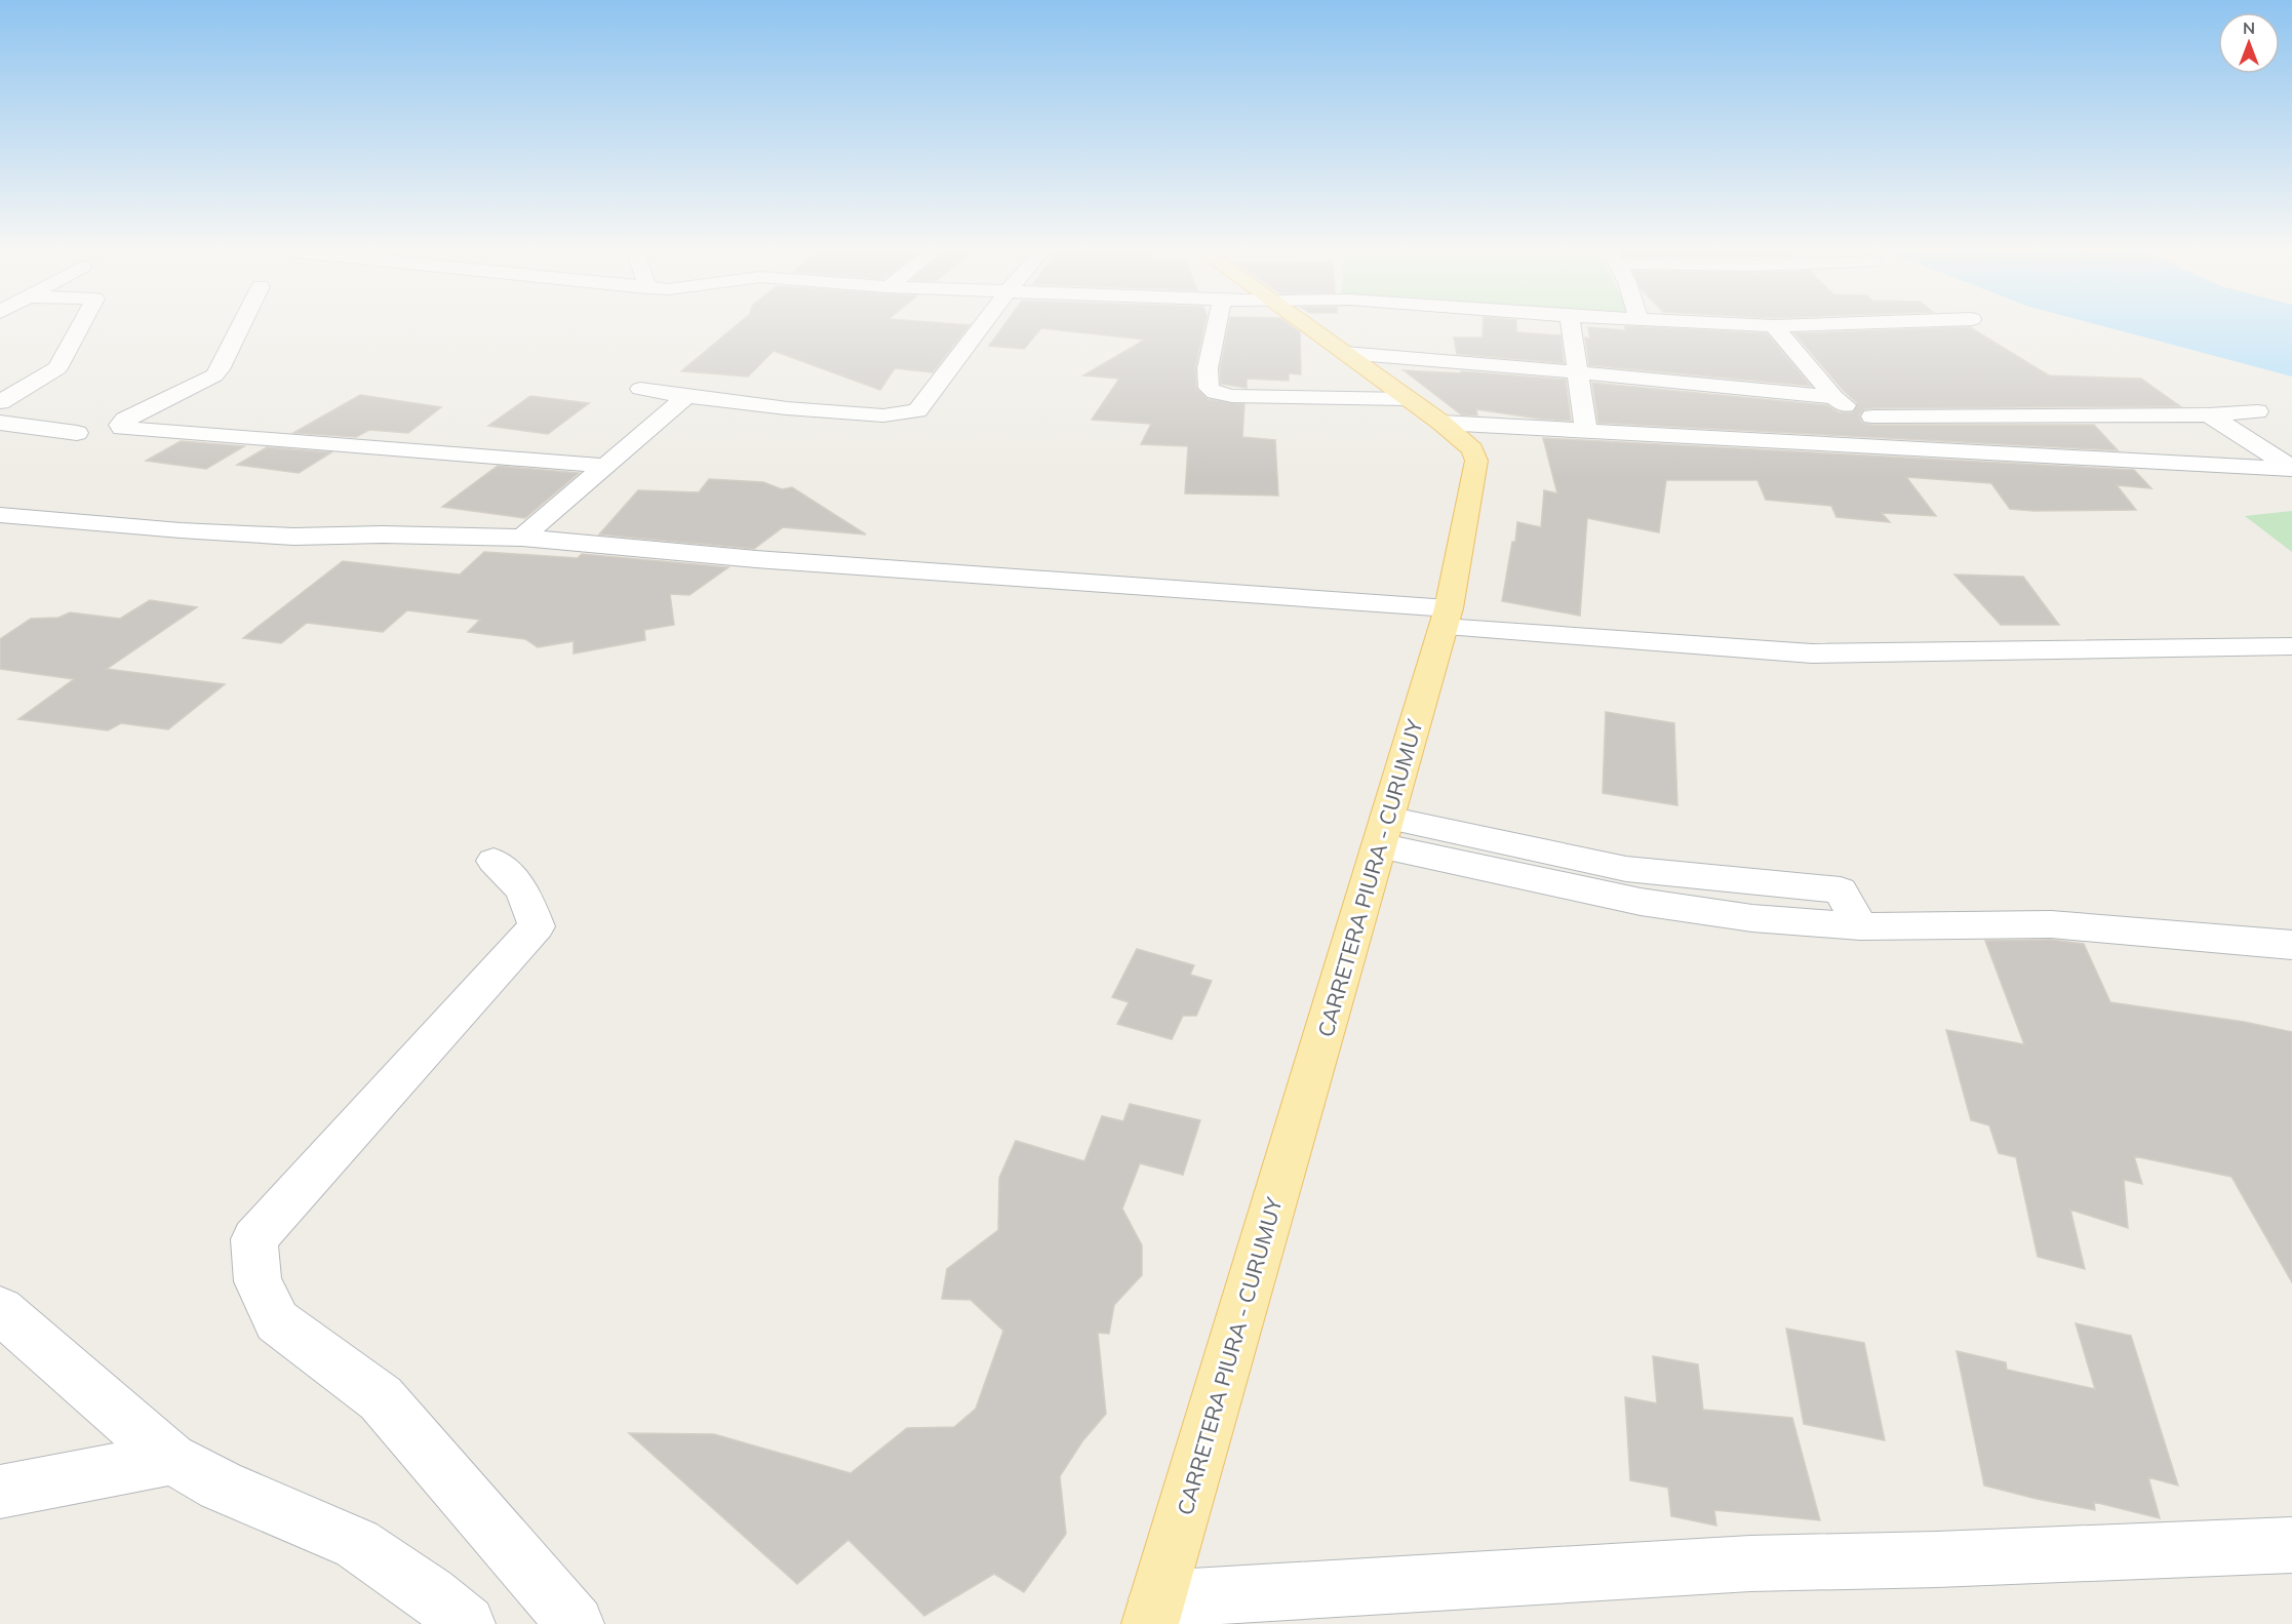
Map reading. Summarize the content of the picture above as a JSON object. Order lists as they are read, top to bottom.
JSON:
{
  "streets": {
    "main road": ["CARRETERA PIURA - CURUMUY"]
  },
  "north": "top"
}
